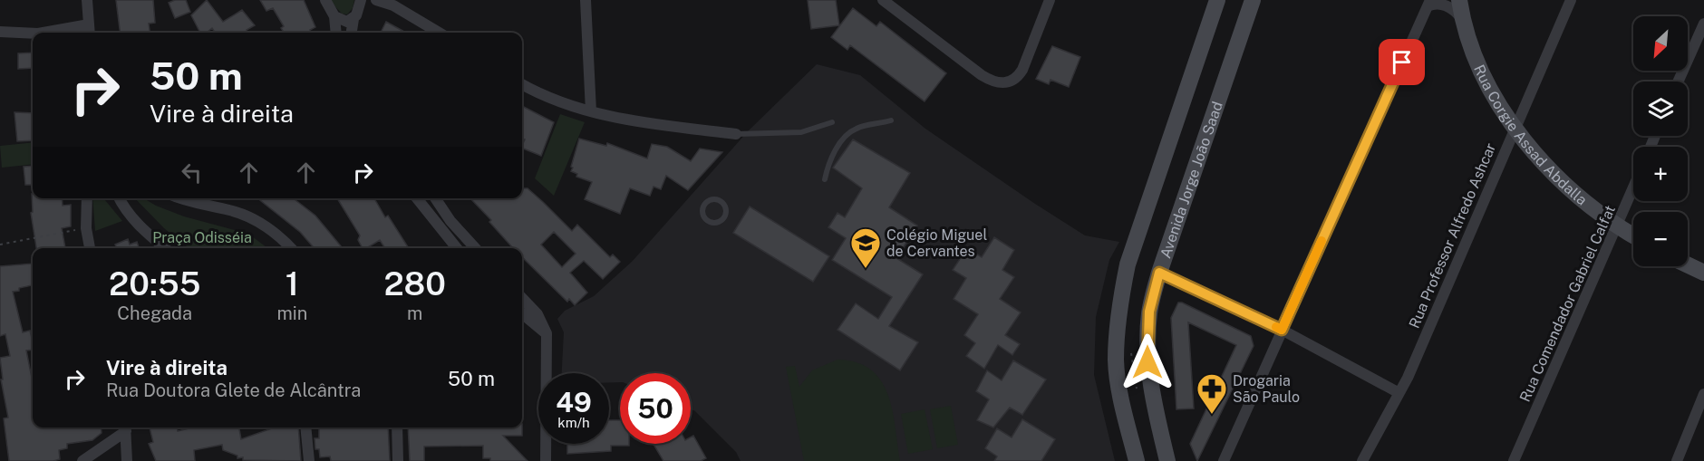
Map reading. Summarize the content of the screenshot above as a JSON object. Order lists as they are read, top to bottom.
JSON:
{
  "streets": {
    "main road": ["Rua Corgie Assad Abdalla", "Avenida Jorge João Saad"],
    "street": ["Rua Professor Alfredo Ashcar", "Rua Comendador Gabriel Calfat"]
  },
  "crossings": [
    ["Rua Corgie Assad Abdalla", "Rua Professor Alfredo Ashcar"],
    ["Rua Corgie Assad Abdalla", "Rua Comendador Gabriel Calfat"]
  ],
  "parks": ["Praça Odisséia"],
  "places": {
    "school or university": ["Colégio Miguel de Cervantes"],
    "pharmacy": ["Drogaria São Paulo"]
  },
  "north": "bottom left",
  "page": {
    "map_buttons": ["+", "−"],
    "turn": ["50 m", "Vire à direita"],
    "eta": [
      "20:55",
      "Chegada",
      "1",
      "min",
      "280",
      "m"
    ],
    "list": [
      {
        "name": "Vire à direita",
        "note": "Rua Doutora Glete de Alcântra",
        "value": "50 m"
      }
    ],
    "speed": "49 km/h",
    "limit": "50"
  }
}
